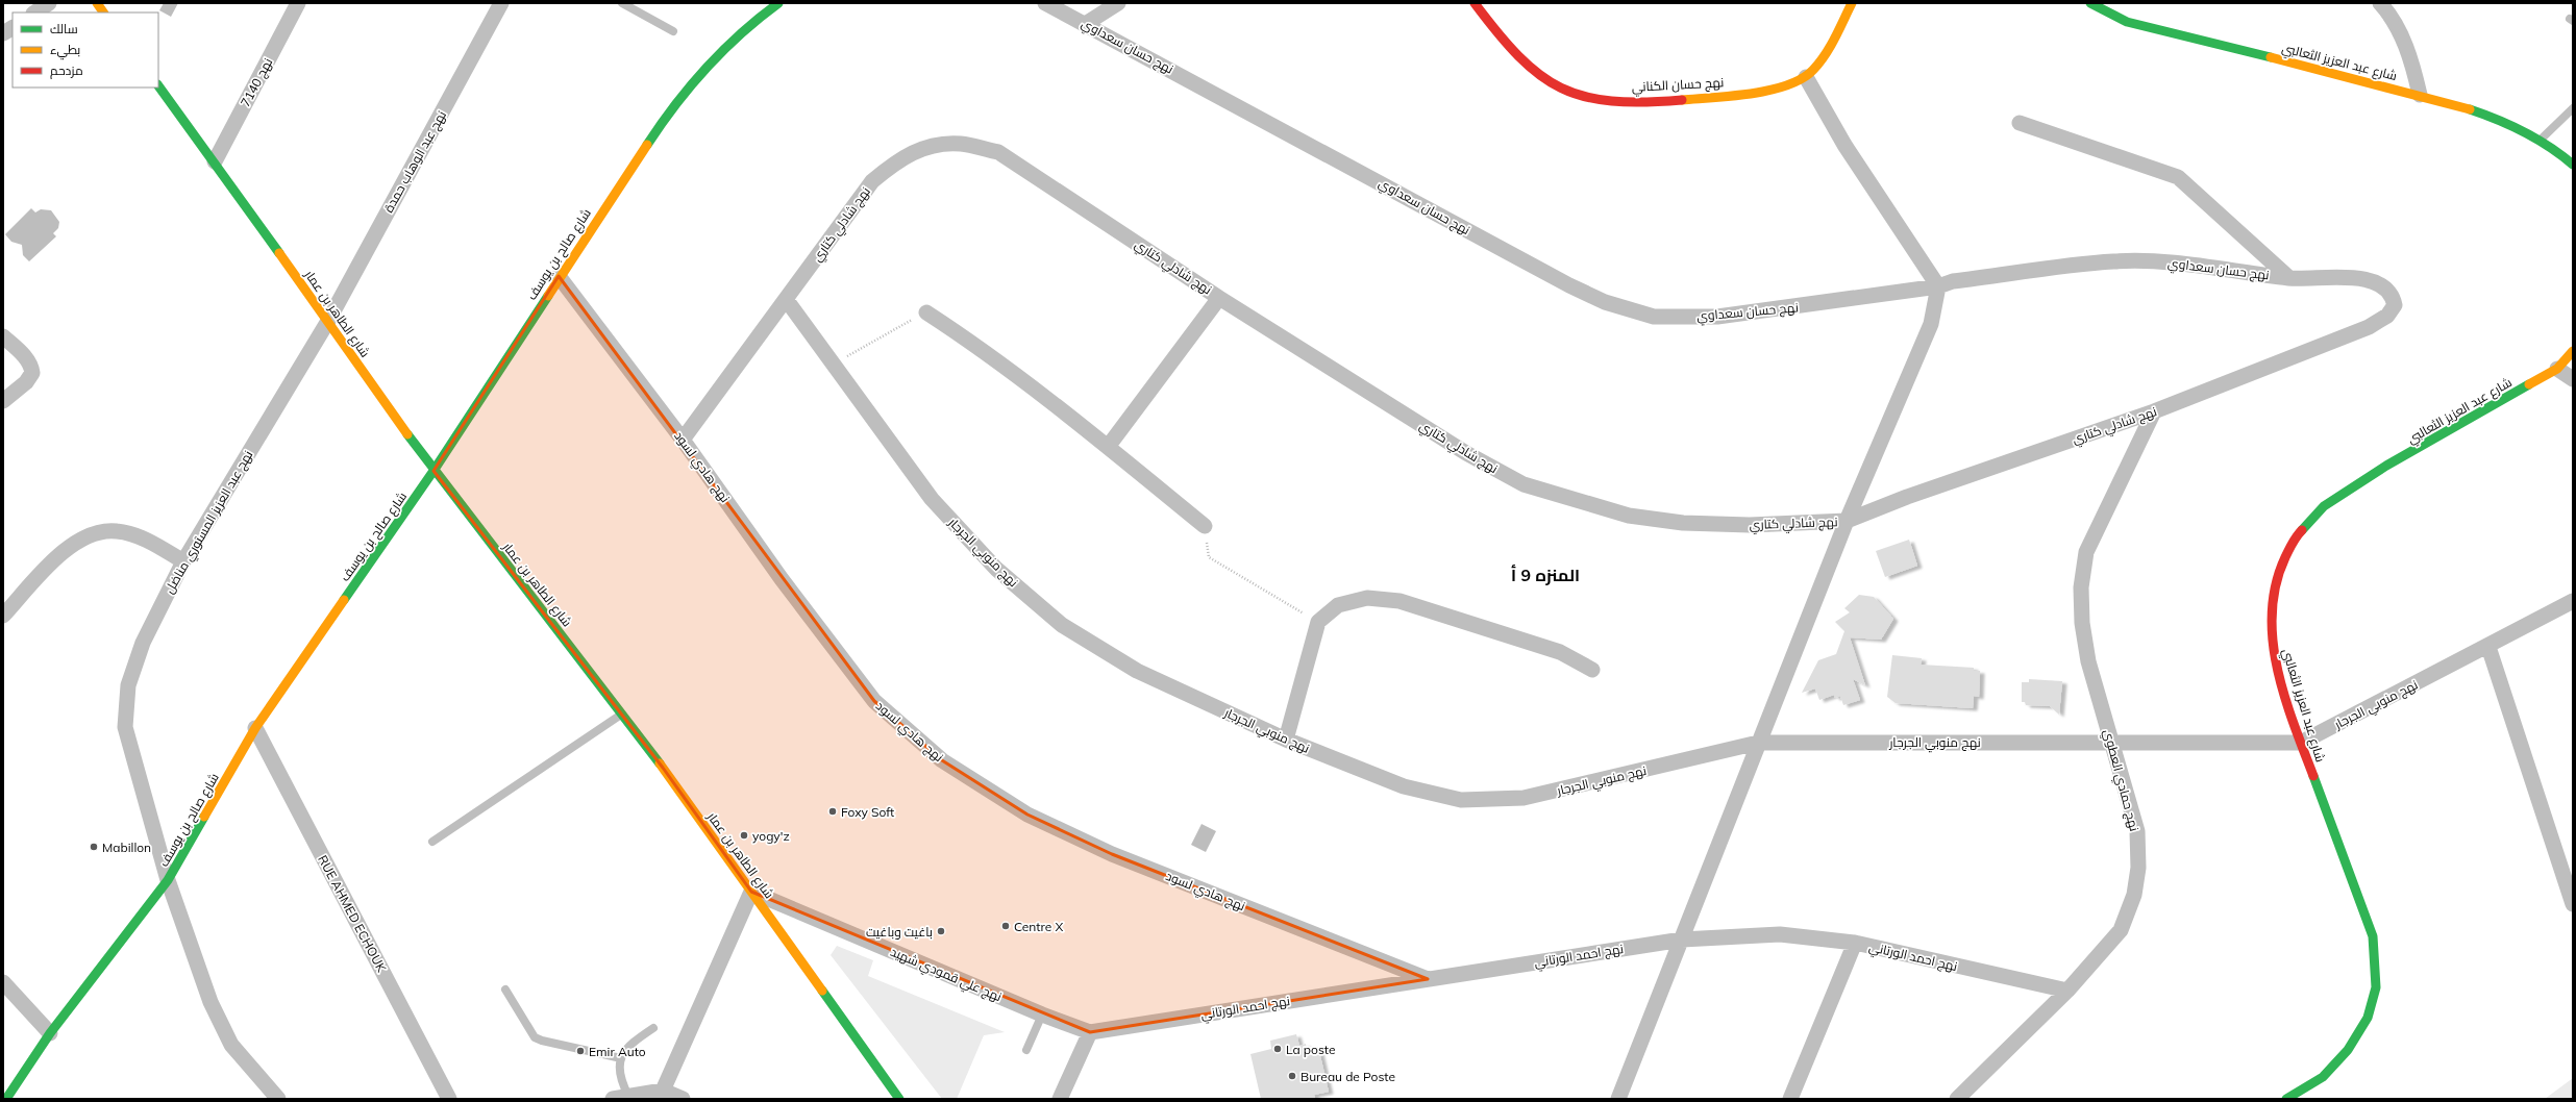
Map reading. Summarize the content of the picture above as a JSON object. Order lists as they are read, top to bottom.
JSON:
{
  "streets": {
    "street": [
      "نهج حسان سعداوي",
      "شارع عبد العزيز الثعالبي",
      "نهج 7140",
      "نهج حسان الكناني",
      "نهج عبد الوهاب حمدة",
      "نهج شادلي كتاري",
      "شارع صالح بن يوسف",
      "شارع الطاهر بن عمار",
      "نهج هادي لسود",
      "نهج عبد العزيز المستوري مناضل",
      "نهج منوبي الجرجار",
      "نهج حمادي العطوي",
      "RUE AHMED ECHOUK",
      "نهج احمد الورتاني",
      "نهج علي قمودي شهيد"
    ]
  },
  "crossings": [
    ["نهج حسان سعداوي", "نهج شادلي كتاري"],
    ["شارع عبد العزيز الثعالبي", "نهج منوبي الجرجار"],
    ["نهج 7140", "شارع الطاهر بن عمار"],
    ["نهج عبد الوهاب حمدة", "شارع الطاهر بن عمار"],
    ["نهج عبد الوهاب حمدة", "نهج عبد العزيز المستوري مناضل"],
    ["نهج شادلي كتاري", "نهج هادي لسود"],
    ["نهج شادلي كتاري", "نهج منوبي الجرجار"],
    ["نهج شادلي كتاري", "نهج حمادي العطوي"],
    ["شارع صالح بن يوسف", "شارع الطاهر بن عمار"],
    ["شارع صالح بن يوسف", "نهج هادي لسود"],
    ["شارع صالح بن يوسف", "نهج عبد العزيز المستوري مناضل"],
    ["شارع صالح بن يوسف", "RUE AHMED ECHOUK"],
    ["شارع الطاهر بن عمار", "نهج عبد العزيز المستوري مناضل"],
    ["شارع الطاهر بن عمار", "نهج علي قمودي شهيد"],
    ["نهج هادي لسود", "نهج احمد الورتاني"],
    ["نهج منوبي الجرجار", "نهج حمادي العطوي"],
    ["نهج حمادي العطوي", "نهج احمد الورتاني"],
    ["نهج احمد الورتاني", "نهج علي قمودي شهيد"]
  ],
  "districts": ["المنزه 9 أ"],
  "places": [
    "Foxy Soft",
    "yogy'z",
    "Mabillon",
    "Centre X",
    "باغيت وباغيت",
    "La poste",
    "Emir Auto",
    "Bureau de Poste"
  ],
  "legend": ["سالك", "بطيء", "مزدحم"]
}
